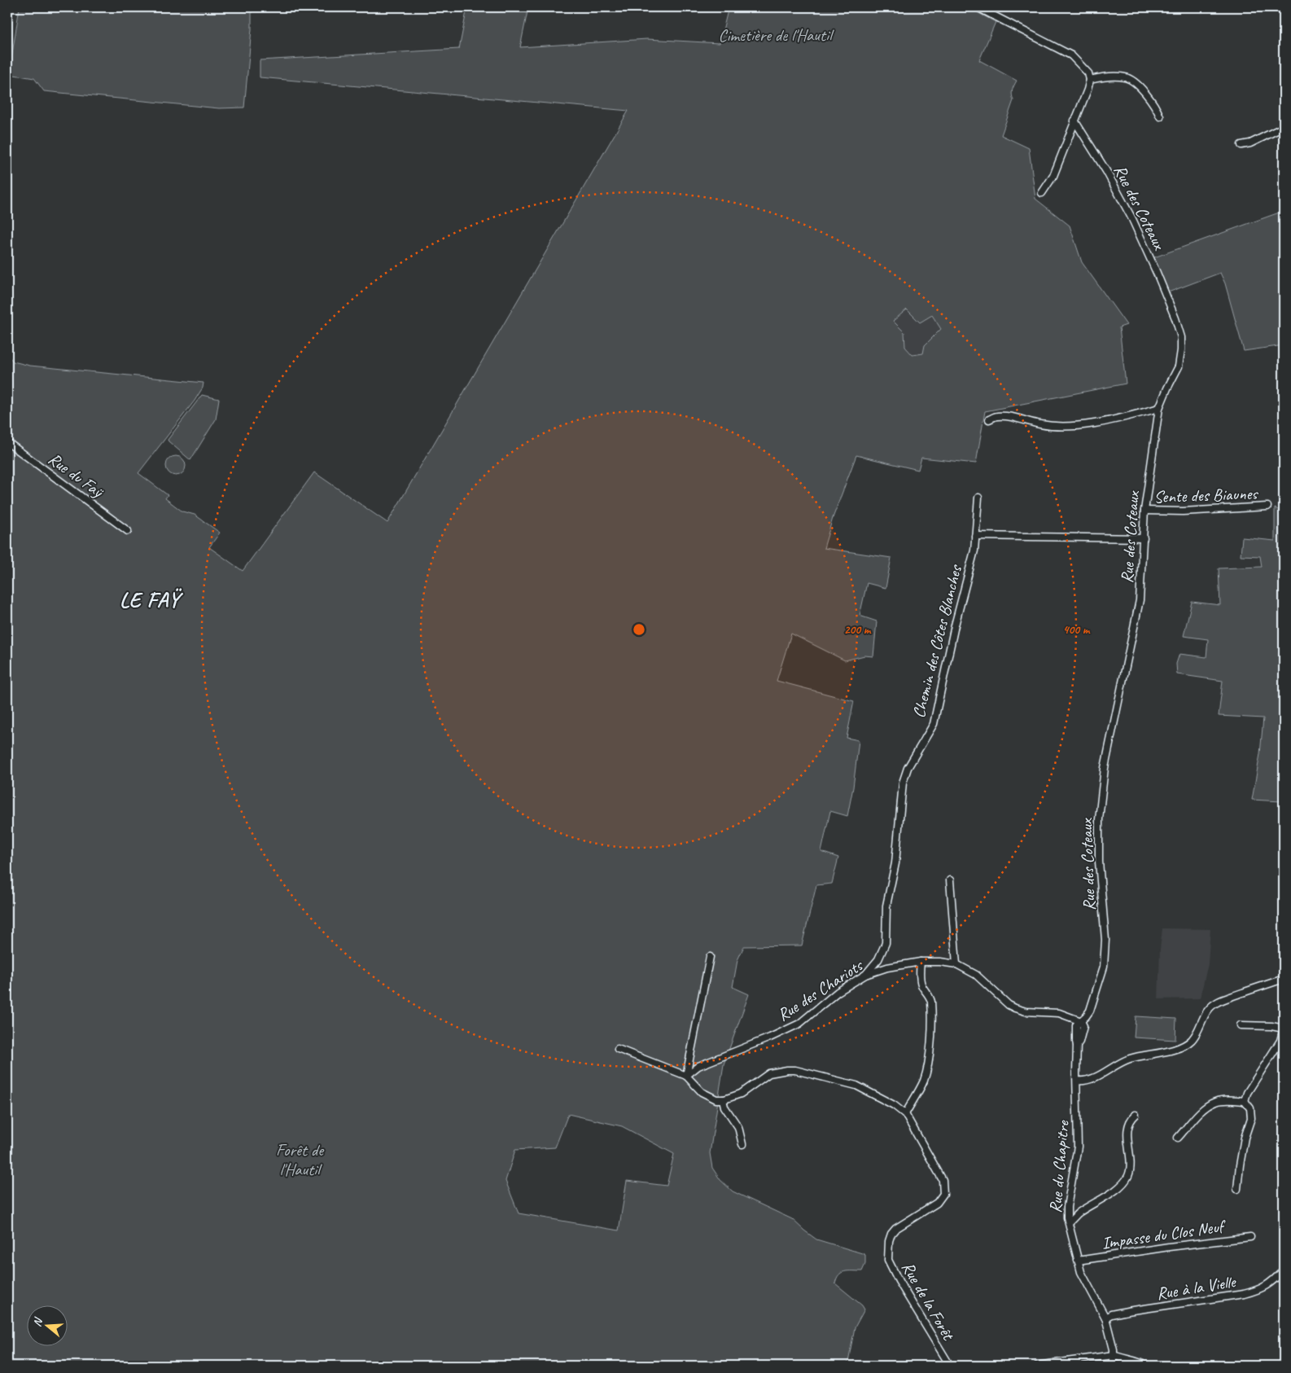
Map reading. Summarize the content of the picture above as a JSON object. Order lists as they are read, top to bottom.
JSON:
{
  "streets": {
    "street": [
      "Rue des Coteaux",
      "Rue du Faÿ",
      "Sente des Biaunes",
      "Chemin des Côtes Blanches",
      "Rue des Chariots",
      "Rue du Chapitre",
      "Impasse du Clos Neuf",
      "Rue à la Vielle",
      "Rue de la Forêt"
    ]
  },
  "crossings": [
    ["Rue des Coteaux", "Sente des Biaunes"],
    ["Rue des Coteaux", "Rue des Chariots"],
    ["Rue des Coteaux", "Rue du Chapitre"],
    ["Chemin des Côtes Blanches", "Rue des Chariots"],
    ["Rue des Chariots", "Rue du Chapitre"],
    ["Rue du Chapitre", "Impasse du Clos Neuf"],
    ["Rue du Chapitre", "Rue à la Vielle"]
  ],
  "districts": ["LE FAŸ"],
  "parks": ["Cimetière de l'Hautil", "Forêt de l'Hautil"],
  "north": "left",
  "rings": ["200 m", "400 m"]
}
